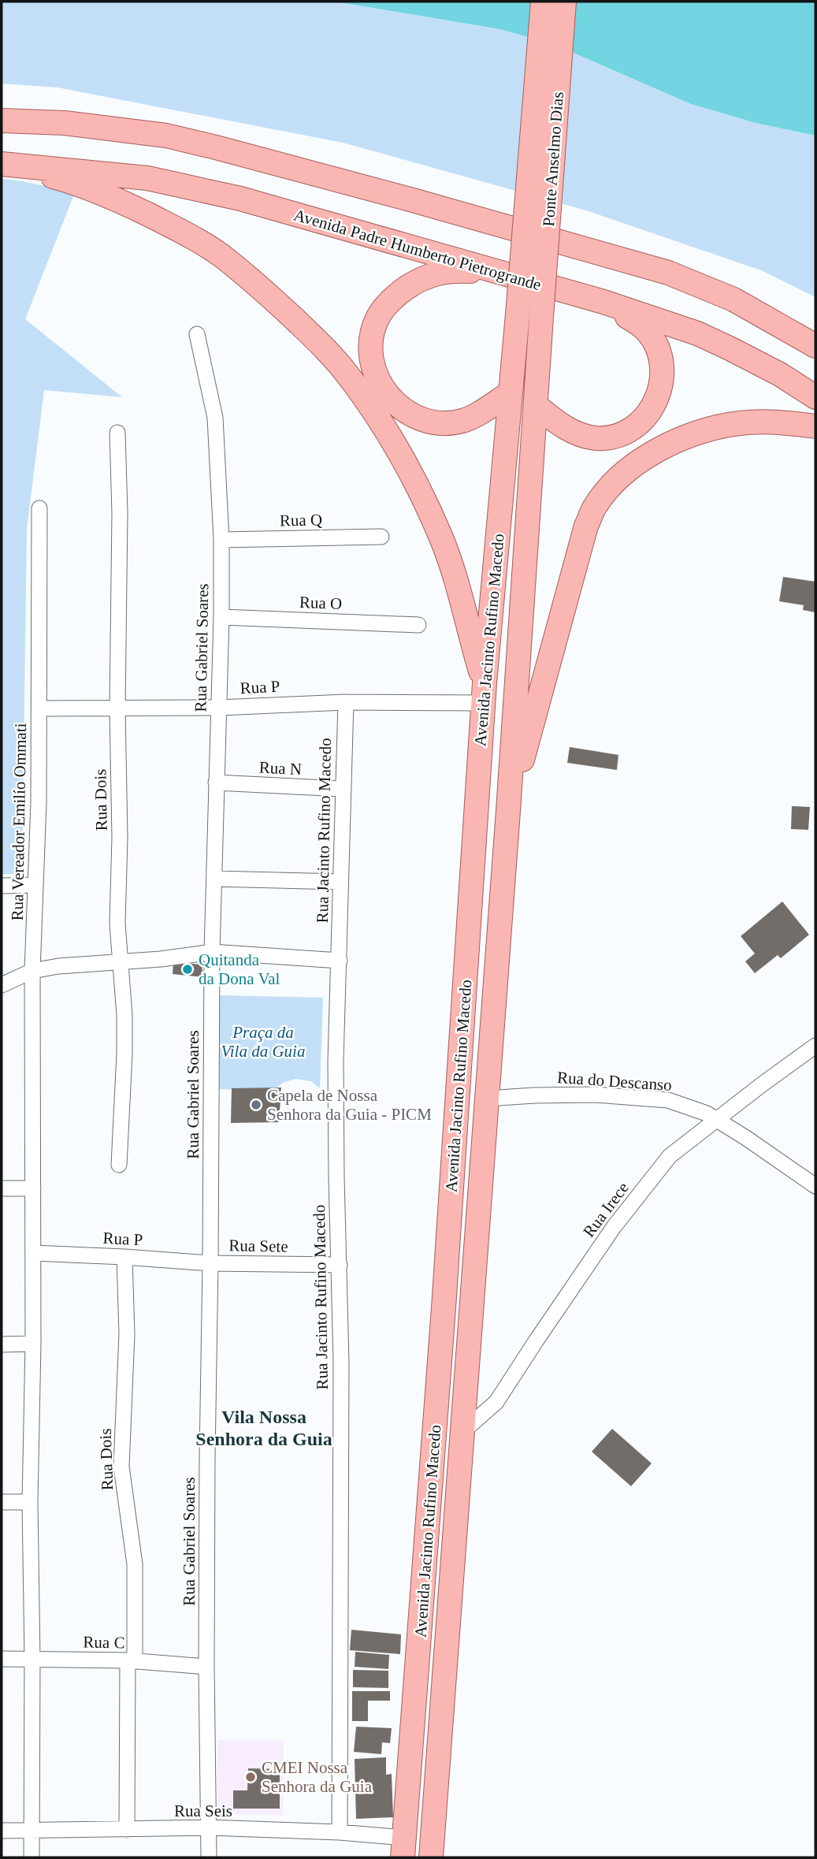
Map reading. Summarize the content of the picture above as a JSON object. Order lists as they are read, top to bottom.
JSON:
{
  "streets": {
    "main road": ["Ponte Anselmo Dias", "Avenida Padre Humberto Pietrogrande", "Avenida Jacinto Rufino Macedo"],
    "street": [
      "Rua Q",
      "Rua O",
      "Rua Gabriel Soares",
      "Rua P",
      "Rua N",
      "Rua Dois",
      "Rua Vereador Emilío Ommati",
      "Rua Jacinto Rufino Macedo",
      "Rua do Descanso",
      "Rua Irece",
      "Rua Sete",
      "Rua C",
      "Rua Seis"
    ]
  },
  "crossings": [
    ["Ponte Anselmo Dias", "Avenida Jacinto Rufino Macedo"],
    ["Rua Q", "Rua Gabriel Soares"],
    ["Rua O", "Rua Gabriel Soares"],
    ["Avenida Jacinto Rufino Macedo", "Rua P"],
    ["Avenida Jacinto Rufino Macedo", "Rua do Descanso"],
    ["Avenida Jacinto Rufino Macedo", "Rua Irece"],
    ["Avenida Jacinto Rufino Macedo", "Rua Seis"],
    ["Rua Gabriel Soares", "Rua P"],
    ["Rua Gabriel Soares", "Rua N"],
    ["Rua Gabriel Soares", "Rua Sete"],
    ["Rua Gabriel Soares", "Rua C"],
    ["Rua Gabriel Soares", "Rua Seis"],
    ["Rua P", "Rua Dois"],
    ["Rua P", "Rua Vereador Emilío Ommati"],
    ["Rua P", "Rua Jacinto Rufino Macedo"],
    ["Rua P", "Rua Sete"],
    ["Rua N", "Rua Jacinto Rufino Macedo"],
    ["Rua Dois", "Rua C"],
    ["Rua Dois", "Rua Seis"],
    ["Rua Vereador Emilío Ommati", "Rua C"],
    ["Rua Vereador Emilío Ommati", "Rua Seis"],
    ["Rua Jacinto Rufino Macedo", "Rua Sete"],
    ["Rua Jacinto Rufino Macedo", "Rua Seis"],
    ["Rua do Descanso", "Rua Irece"]
  ],
  "districts": ["Vila Nossa Senhora da Guia"],
  "parks": ["Praça da Vila da Guia"],
  "places": ["Quitanda da Dona Val", "Capela de Nossa Senhora da Guia - PICM", "CMEI Nossa Senhora da Guia"]
}
